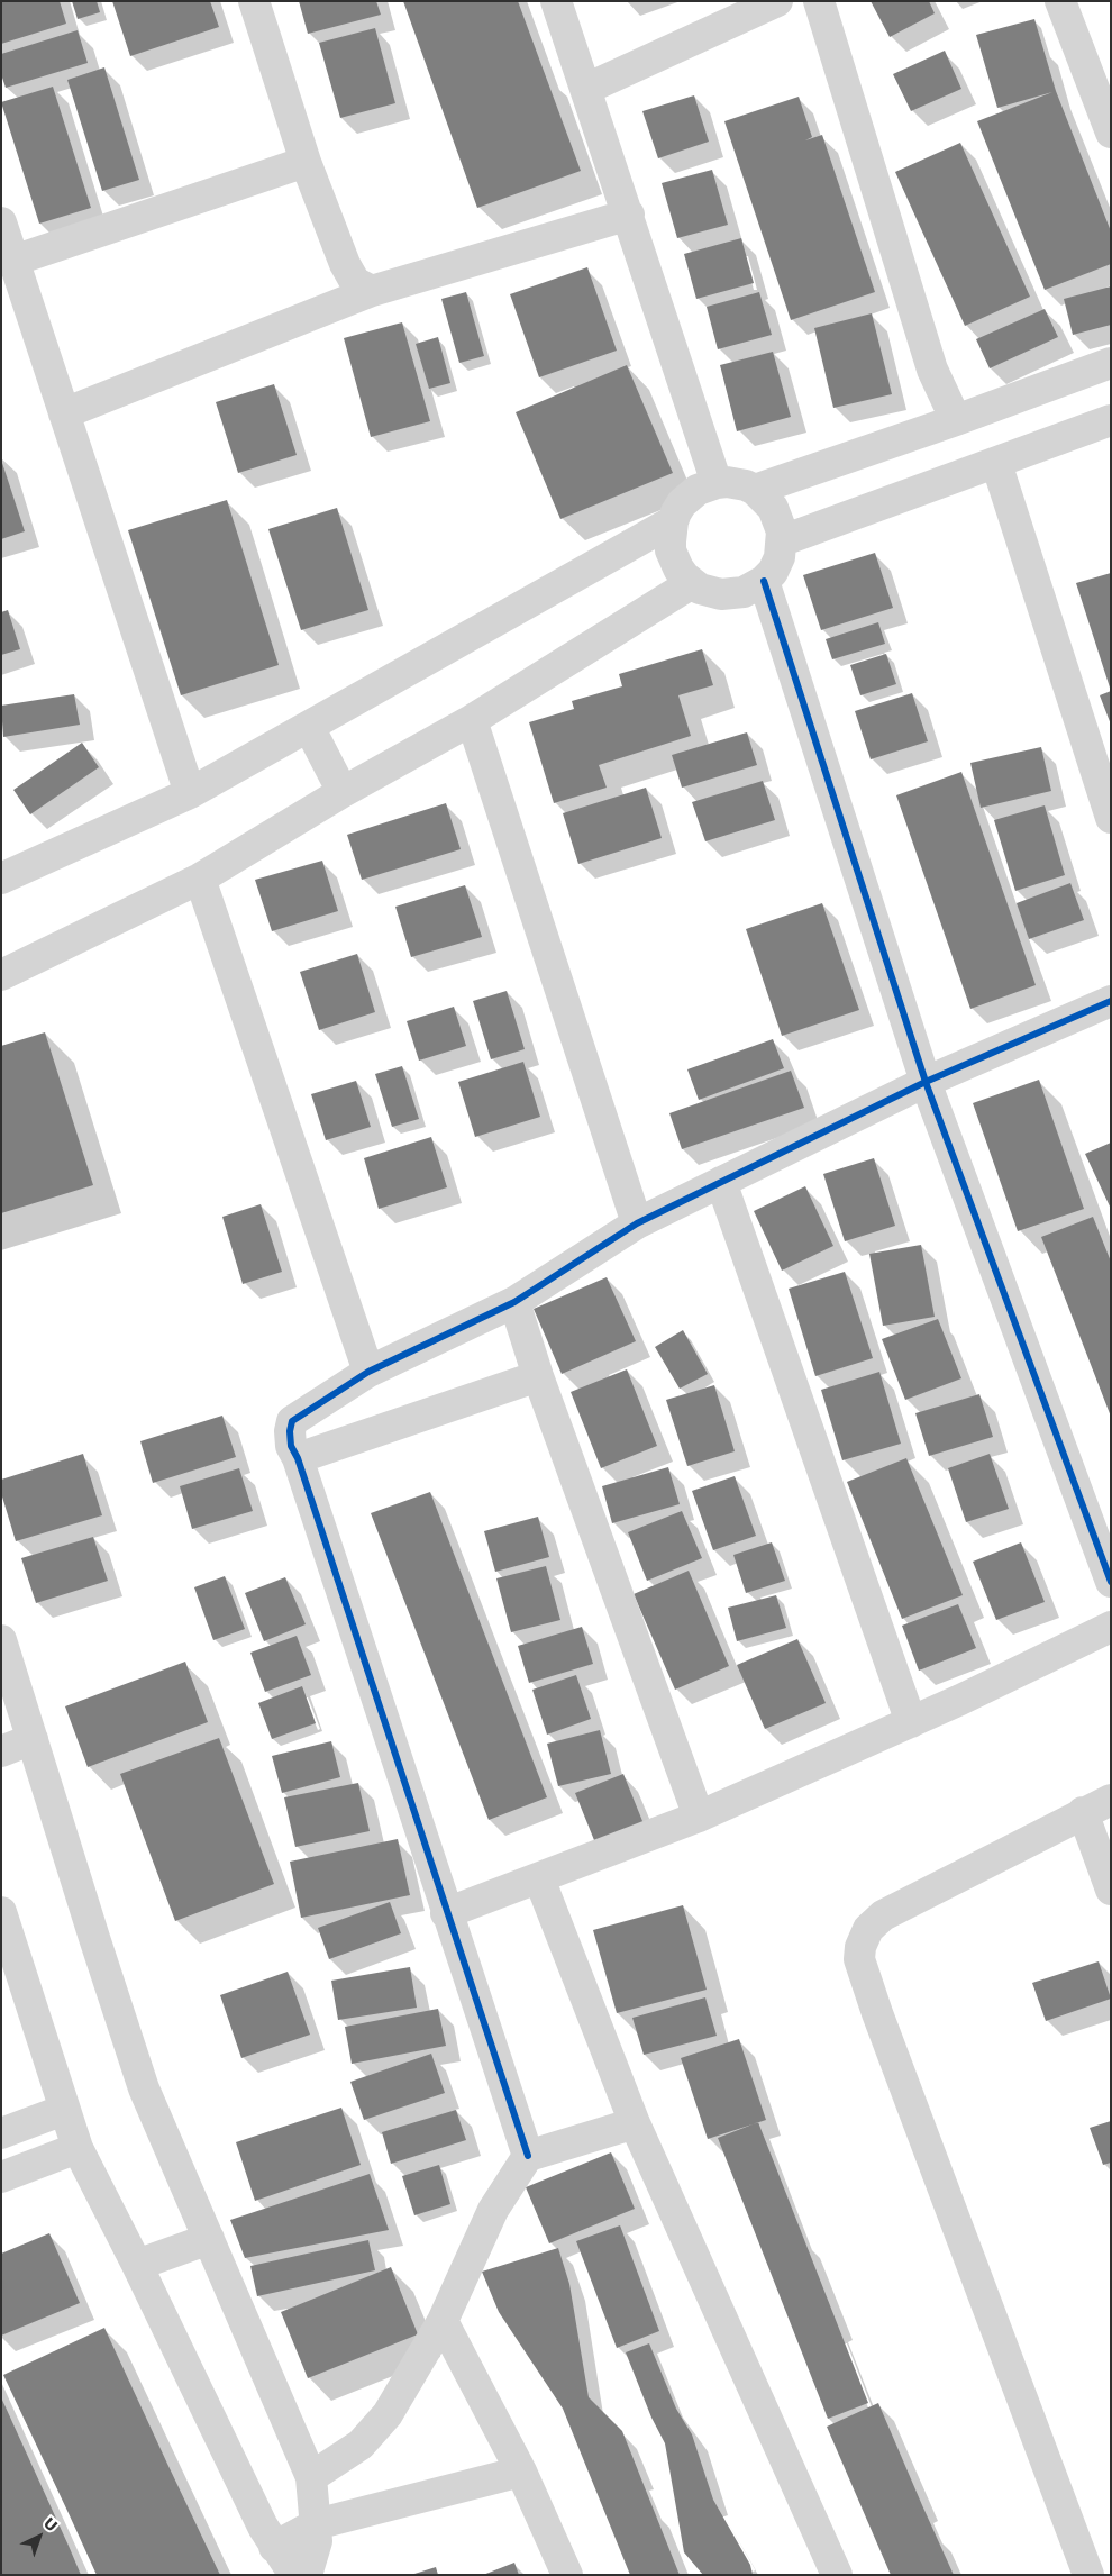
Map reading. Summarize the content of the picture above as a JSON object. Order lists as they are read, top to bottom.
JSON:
{
  "north": "top right"
}
